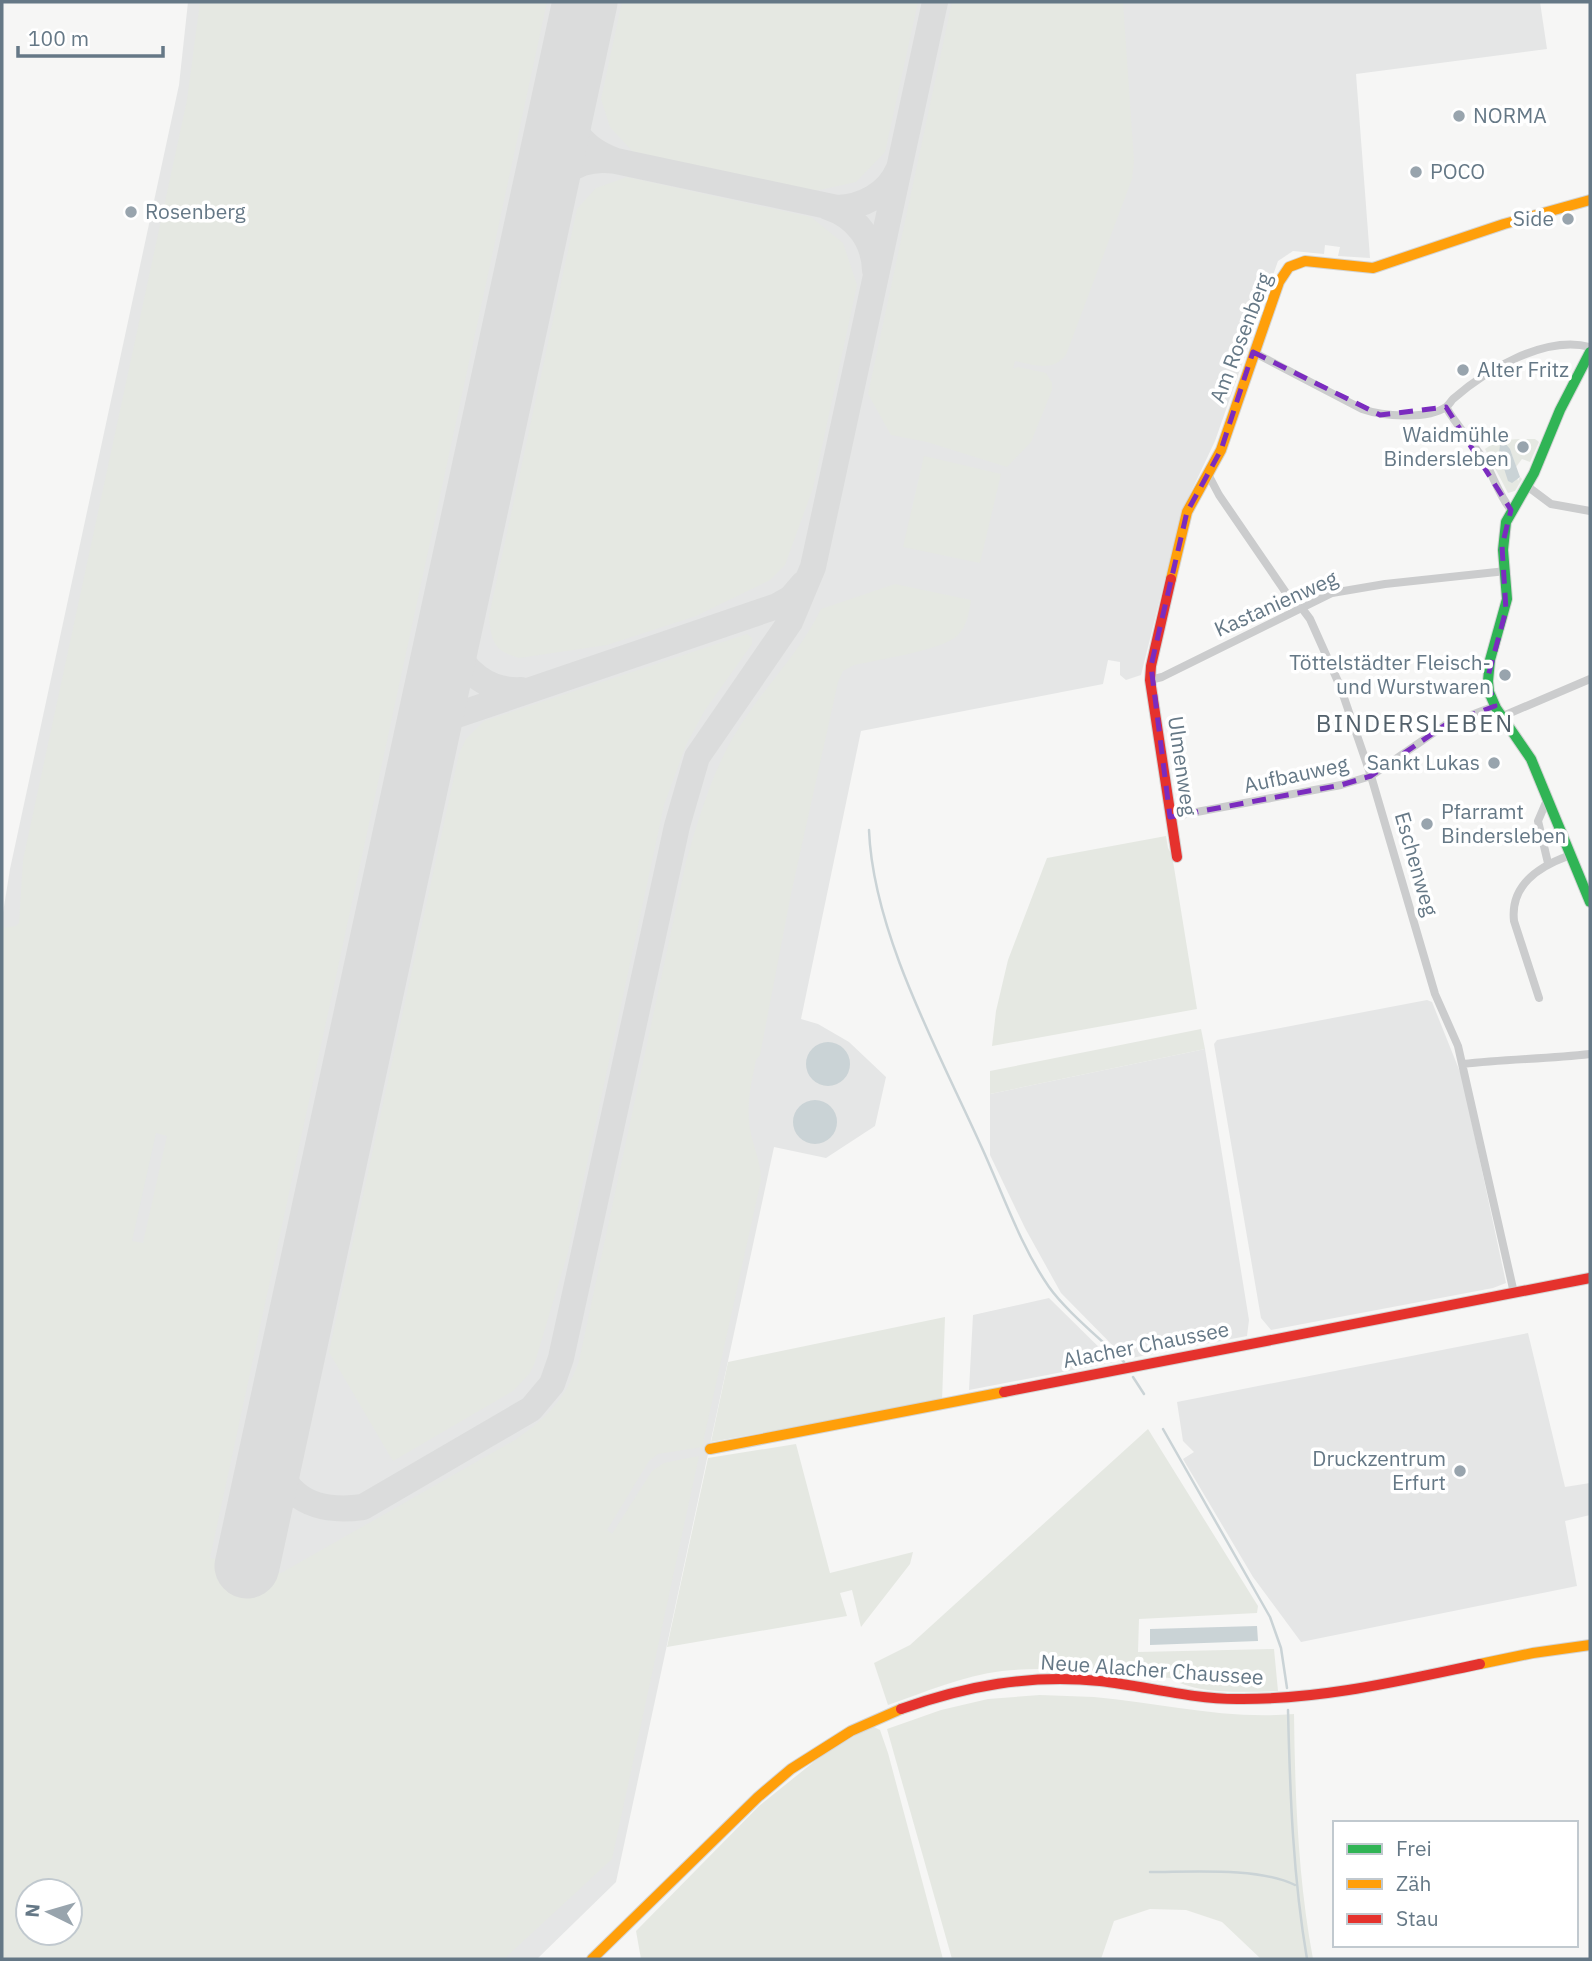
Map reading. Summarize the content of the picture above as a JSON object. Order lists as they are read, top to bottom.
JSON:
{
  "streets": {
    "street": [
      "Am Rosenberg",
      "Kastanienweg",
      "Ulmenweg",
      "Aufbauweg",
      "Eschenweg",
      "Alacher Chaussee",
      "Neue Alacher Chaussee"
    ]
  },
  "crossings": [
    ["Am Rosenberg", "Kastanienweg"],
    ["Am Rosenberg", "Ulmenweg"],
    ["Am Rosenberg", "Eschenweg"],
    ["Kastanienweg", "Ulmenweg"],
    ["Kastanienweg", "Eschenweg"],
    ["Ulmenweg", "Aufbauweg"],
    ["Aufbauweg", "Eschenweg"],
    ["Eschenweg", "Alacher Chaussee"]
  ],
  "districts": ["BINDERSLEBEN"],
  "places": [
    "NORMA",
    "POCO",
    "Rosenberg",
    "Side",
    "Alter Fritz",
    "Waidmühle Bindersleben",
    "Töttelstädter Fleisch- und Wurstwaren",
    "Sankt Lukas",
    "Pfarramt Bindersleben",
    "Druckzentrum Erfurt"
  ],
  "legend": ["Frei", "Zäh", "Stau"],
  "scale_bar": "100 m",
  "north": "left"
}
